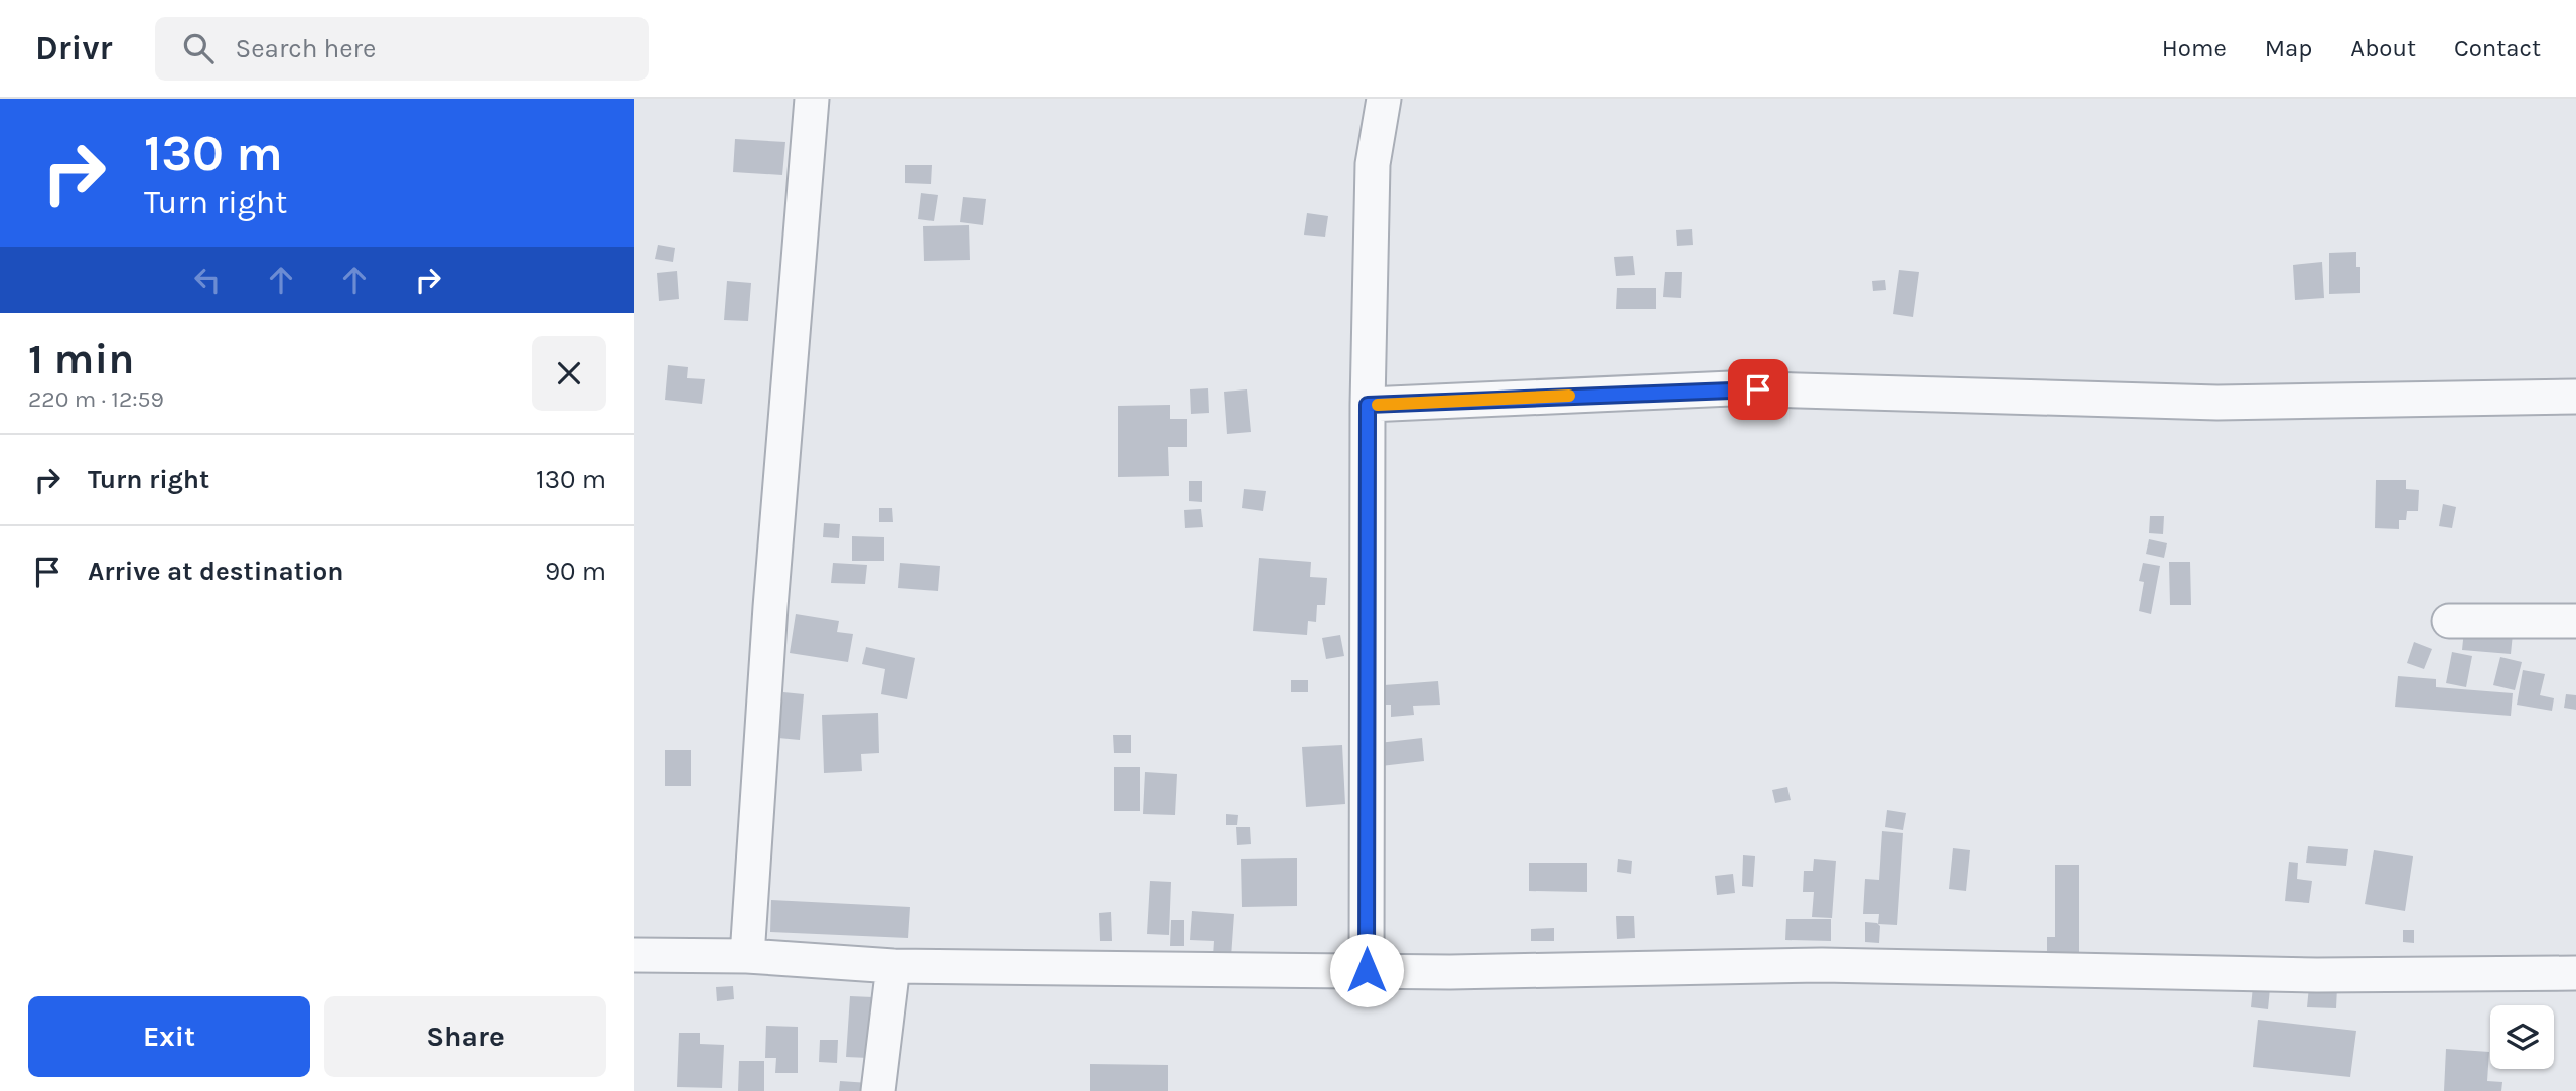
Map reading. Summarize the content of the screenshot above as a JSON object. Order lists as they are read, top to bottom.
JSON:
{
  "page": {
    "header": "Drivr",
    "search": "Search here",
    "nav": [
      "Home",
      "Map",
      "About",
      "Contact"
    ],
    "turn": ["130 m", "Turn right"],
    "heading": ["1 min", "220 m · 12:59"],
    "list": [
      {
        "name": "Turn right",
        "value": "130 m"
      },
      {
        "name": "Arrive at destination",
        "value": "90 m"
      }
    ],
    "buttons": ["Exit", "Share"]
  }
}
